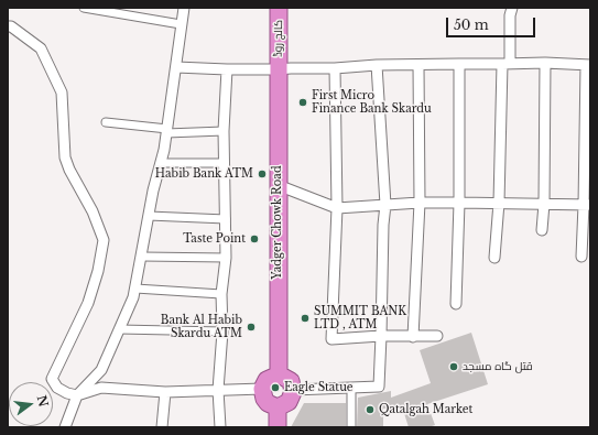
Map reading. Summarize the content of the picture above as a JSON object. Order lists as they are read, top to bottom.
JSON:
{
  "streets": {
    "highway": ["کالج روڈ", "Yadger Chowk Road"]
  },
  "crossings": [
    ["کالج روڈ", "Yadger Chowk Road"]
  ],
  "places": [
    "First Micro Finance Bank Skardu",
    "Habib Bank ATM",
    "Taste Point",
    "SUMMIT BANK LTD , ATM",
    "Bank Al Habib Skardu ATM",
    "قتل گاہ مسجد",
    "Eagle Statue",
    "Qatalgah Market"
  ],
  "scale_bar": "50 m",
  "north": "right"
}
